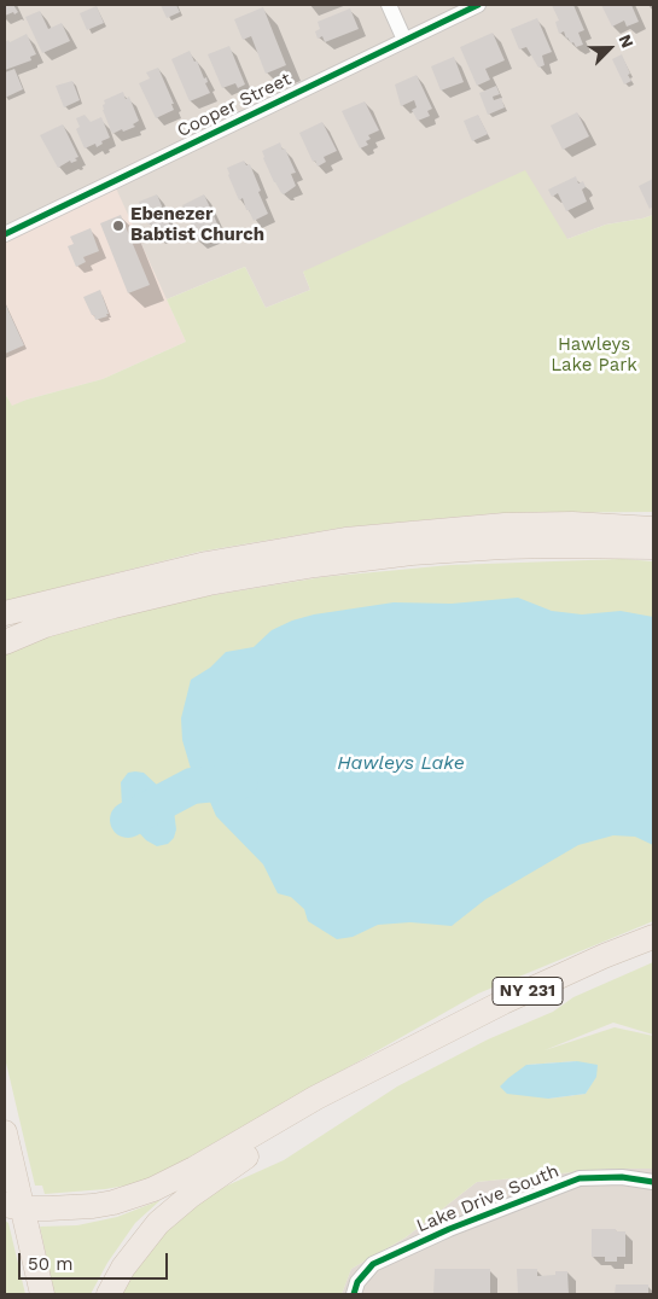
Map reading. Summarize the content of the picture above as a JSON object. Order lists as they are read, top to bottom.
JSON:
{
  "streets": {
    "main road": ["NY 231"],
    "street": ["Cooper Street", "Lake Drive South"]
  },
  "water": ["Hawleys Lake"],
  "parks": ["Hawleys Lake Park"],
  "places": ["Ebenezer Babtist Church"],
  "scale_bar": "50 m",
  "north": "top right"
}
